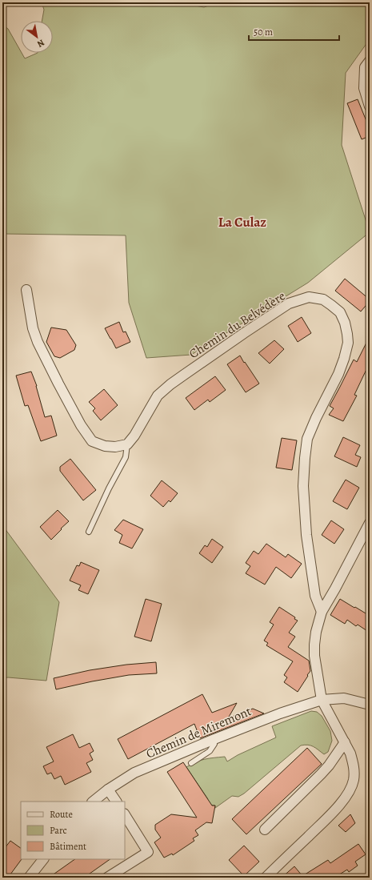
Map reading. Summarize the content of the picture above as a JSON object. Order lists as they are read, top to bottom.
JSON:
{
  "streets": {
    "street": ["Chemin du Belvédère", "Chemin de Miremont"]
  },
  "districts": ["La Culaz"],
  "legend": ["Route", "Parc", "Bâtiment"],
  "scale_bar": "50 m",
  "north": "bottom right"
}
